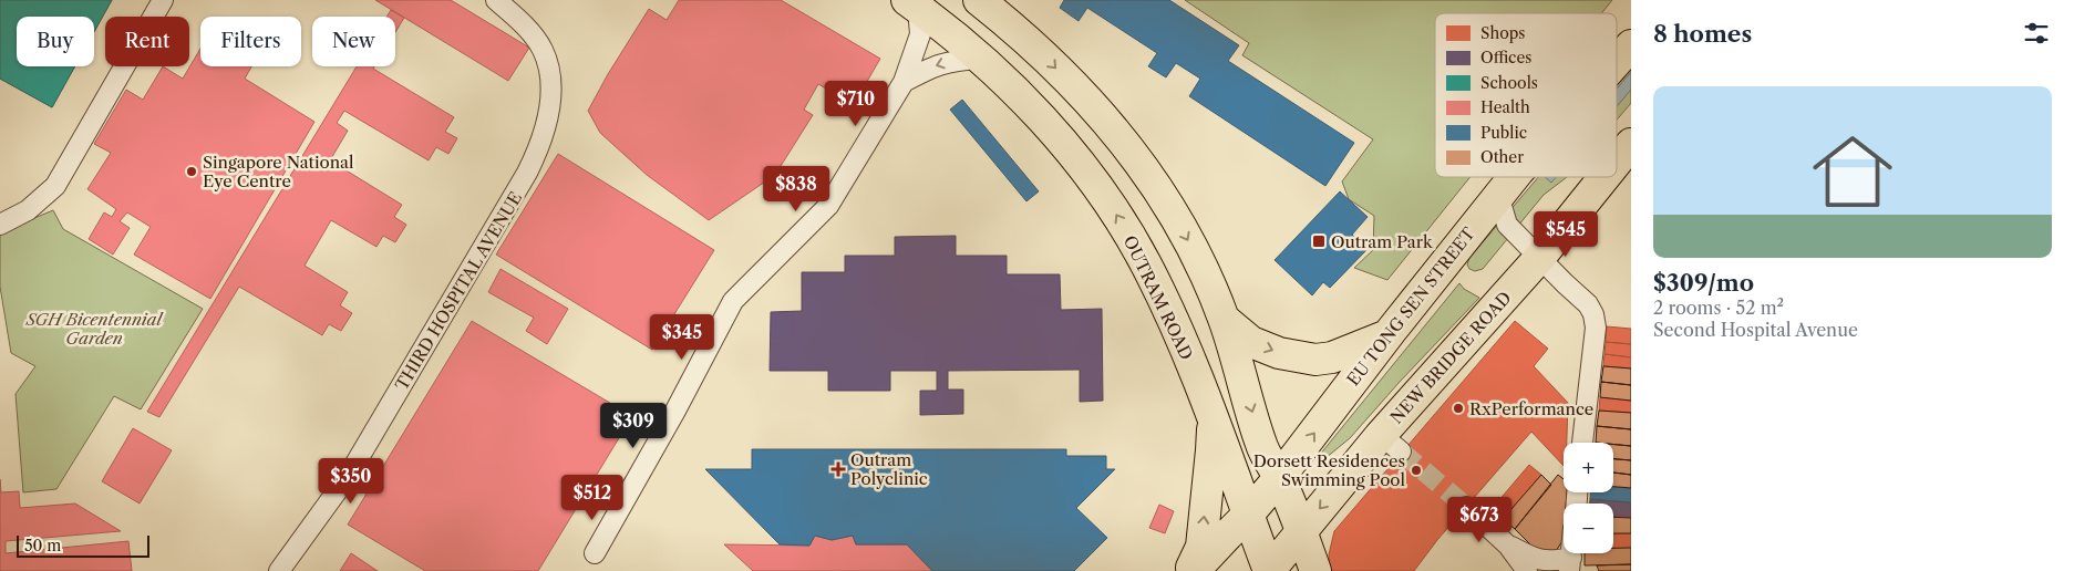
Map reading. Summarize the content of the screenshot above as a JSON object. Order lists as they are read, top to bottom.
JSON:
{
  "streets": {
    "main road": ["OUTRAM ROAD", "EU TONG SEN STREET", "NEW BRIDGE ROAD"],
    "street": ["THIRD HOSPITAL AVENUE"]
  },
  "crossings": [
    ["OUTRAM ROAD", "EU TONG SEN STREET"],
    ["OUTRAM ROAD", "NEW BRIDGE ROAD"]
  ],
  "one_way": ["NEW BRIDGE ROAD"],
  "parks": ["SGH Bicentennial Garden"],
  "places": {
    "other": ["Singapore National Eye Centre", "RxPerformance", "Dorsett Residences Swimming Pool"],
    "transit": ["Outram Park"],
    "health": ["Outram Polyclinic"]
  },
  "legend": [
    "Shops",
    "Offices",
    "Schools",
    "Health",
    "Public",
    "Other"
  ],
  "scale_bar": "50 m",
  "page": {
    "heading": "8 homes",
    "chip": [
      "Buy",
      "Rent",
      "Filters",
      "New"
    ],
    "list": [
      {
        "name": "$309/mo",
        "note": "2 rooms · 52 m² · Second Hospital Avenue"
      }
    ],
    "price": [
      "$710",
      "$838",
      "$545",
      "$345",
      "$309",
      "$350",
      "$512",
      "$673"
    ],
    "map_buttons": ["+", "−"],
    "scale": "50 m"
  }
}
